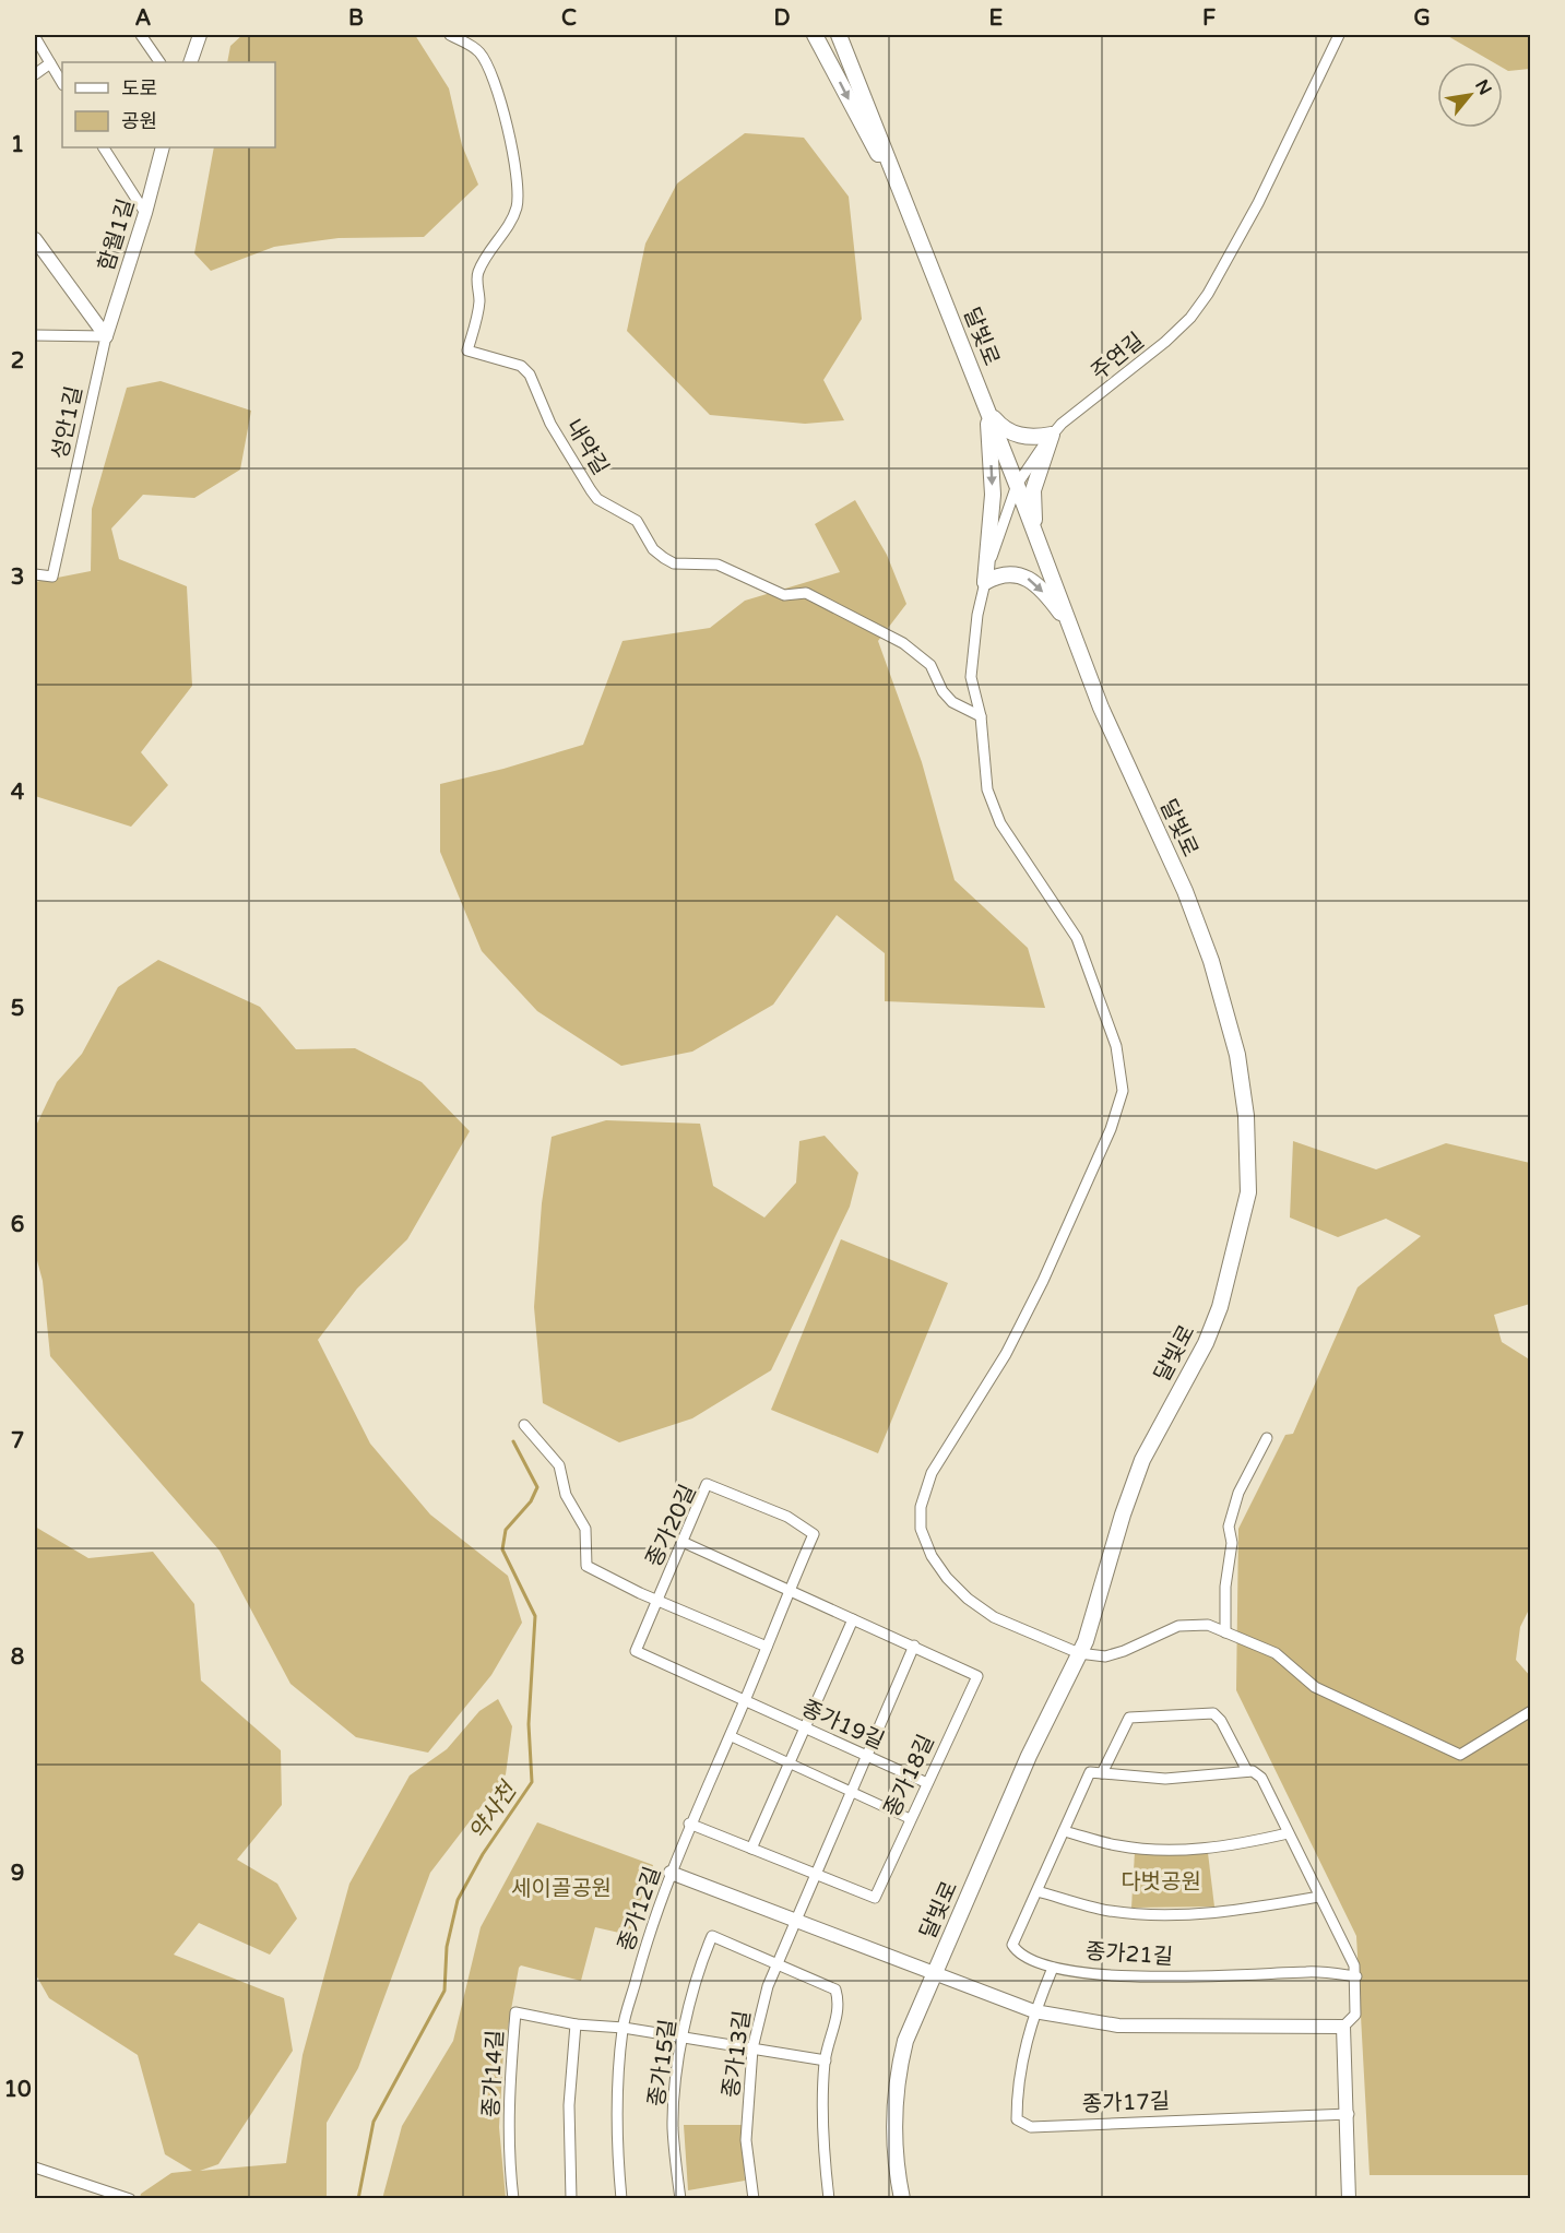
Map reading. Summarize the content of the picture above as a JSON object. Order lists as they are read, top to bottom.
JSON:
{
  "streets": {
    "main road": ["달빛로"],
    "street": [
      "함월1길",
      "주연길",
      "성안1길",
      "내약길",
      "종가20길",
      "종가19길",
      "종가18길",
      "종가12길",
      "종가21길",
      "종가13길",
      "종가15길",
      "종가14길",
      "종가17길"
    ]
  },
  "crossings": [
    ["함월1길", "성안1길"],
    ["달빛로", "주연길"],
    ["주연길", "내약길"],
    ["종가20길", "종가19길"],
    ["종가20길", "종가18길"],
    ["종가20길", "종가12길"],
    ["종가19길", "종가18길"],
    ["종가19길", "종가12길"],
    ["종가18길", "종가12길"],
    ["종가18길", "종가13길"],
    ["종가12길", "종가14길"],
    ["종가13길", "종가15길"],
    ["종가13길", "종가14길"],
    ["종가15길", "종가14길"]
  ],
  "water": ["약사천"],
  "parks": ["다벗공원", "세이골공원"],
  "legend": ["도로", "공원"],
  "north": "top right",
  "grid": {
    "columns": [
      "A",
      "B",
      "C",
      "D",
      "E",
      "F",
      "G"
    ],
    "rows": [
      "1",
      "2",
      "3",
      "4",
      "5",
      "6",
      "7",
      "8",
      "9",
      "10"
    ]
  }
}
